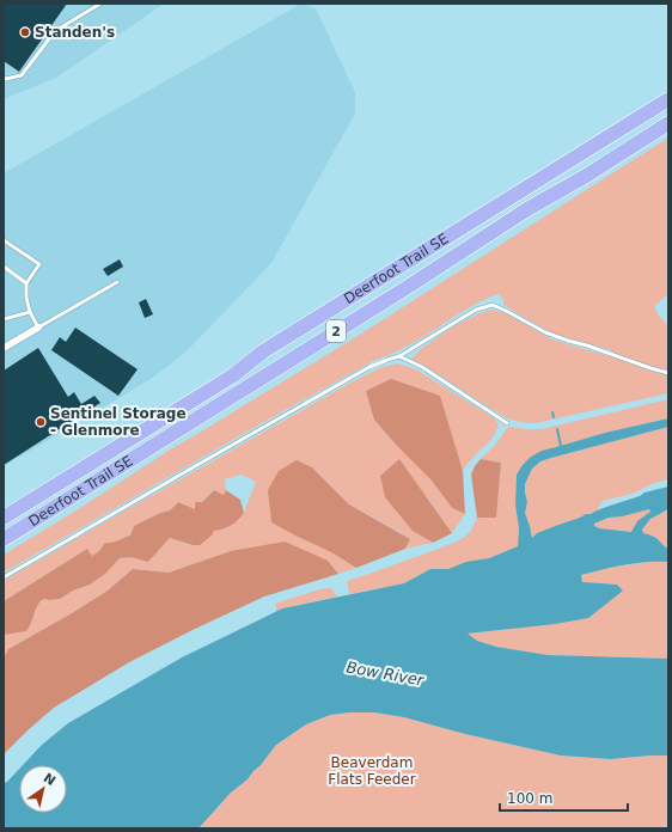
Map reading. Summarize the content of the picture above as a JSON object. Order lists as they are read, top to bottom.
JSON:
{
  "streets": {
    "highway": ["Deerfoot Trail SE", "2"]
  },
  "water": ["Bow River"],
  "parks": ["Beaverdam Flats Feeder"],
  "places": ["Standen's", "Sentinel Storage - Glenmore"],
  "scale_bar": "100 m",
  "north": "top right"
}
